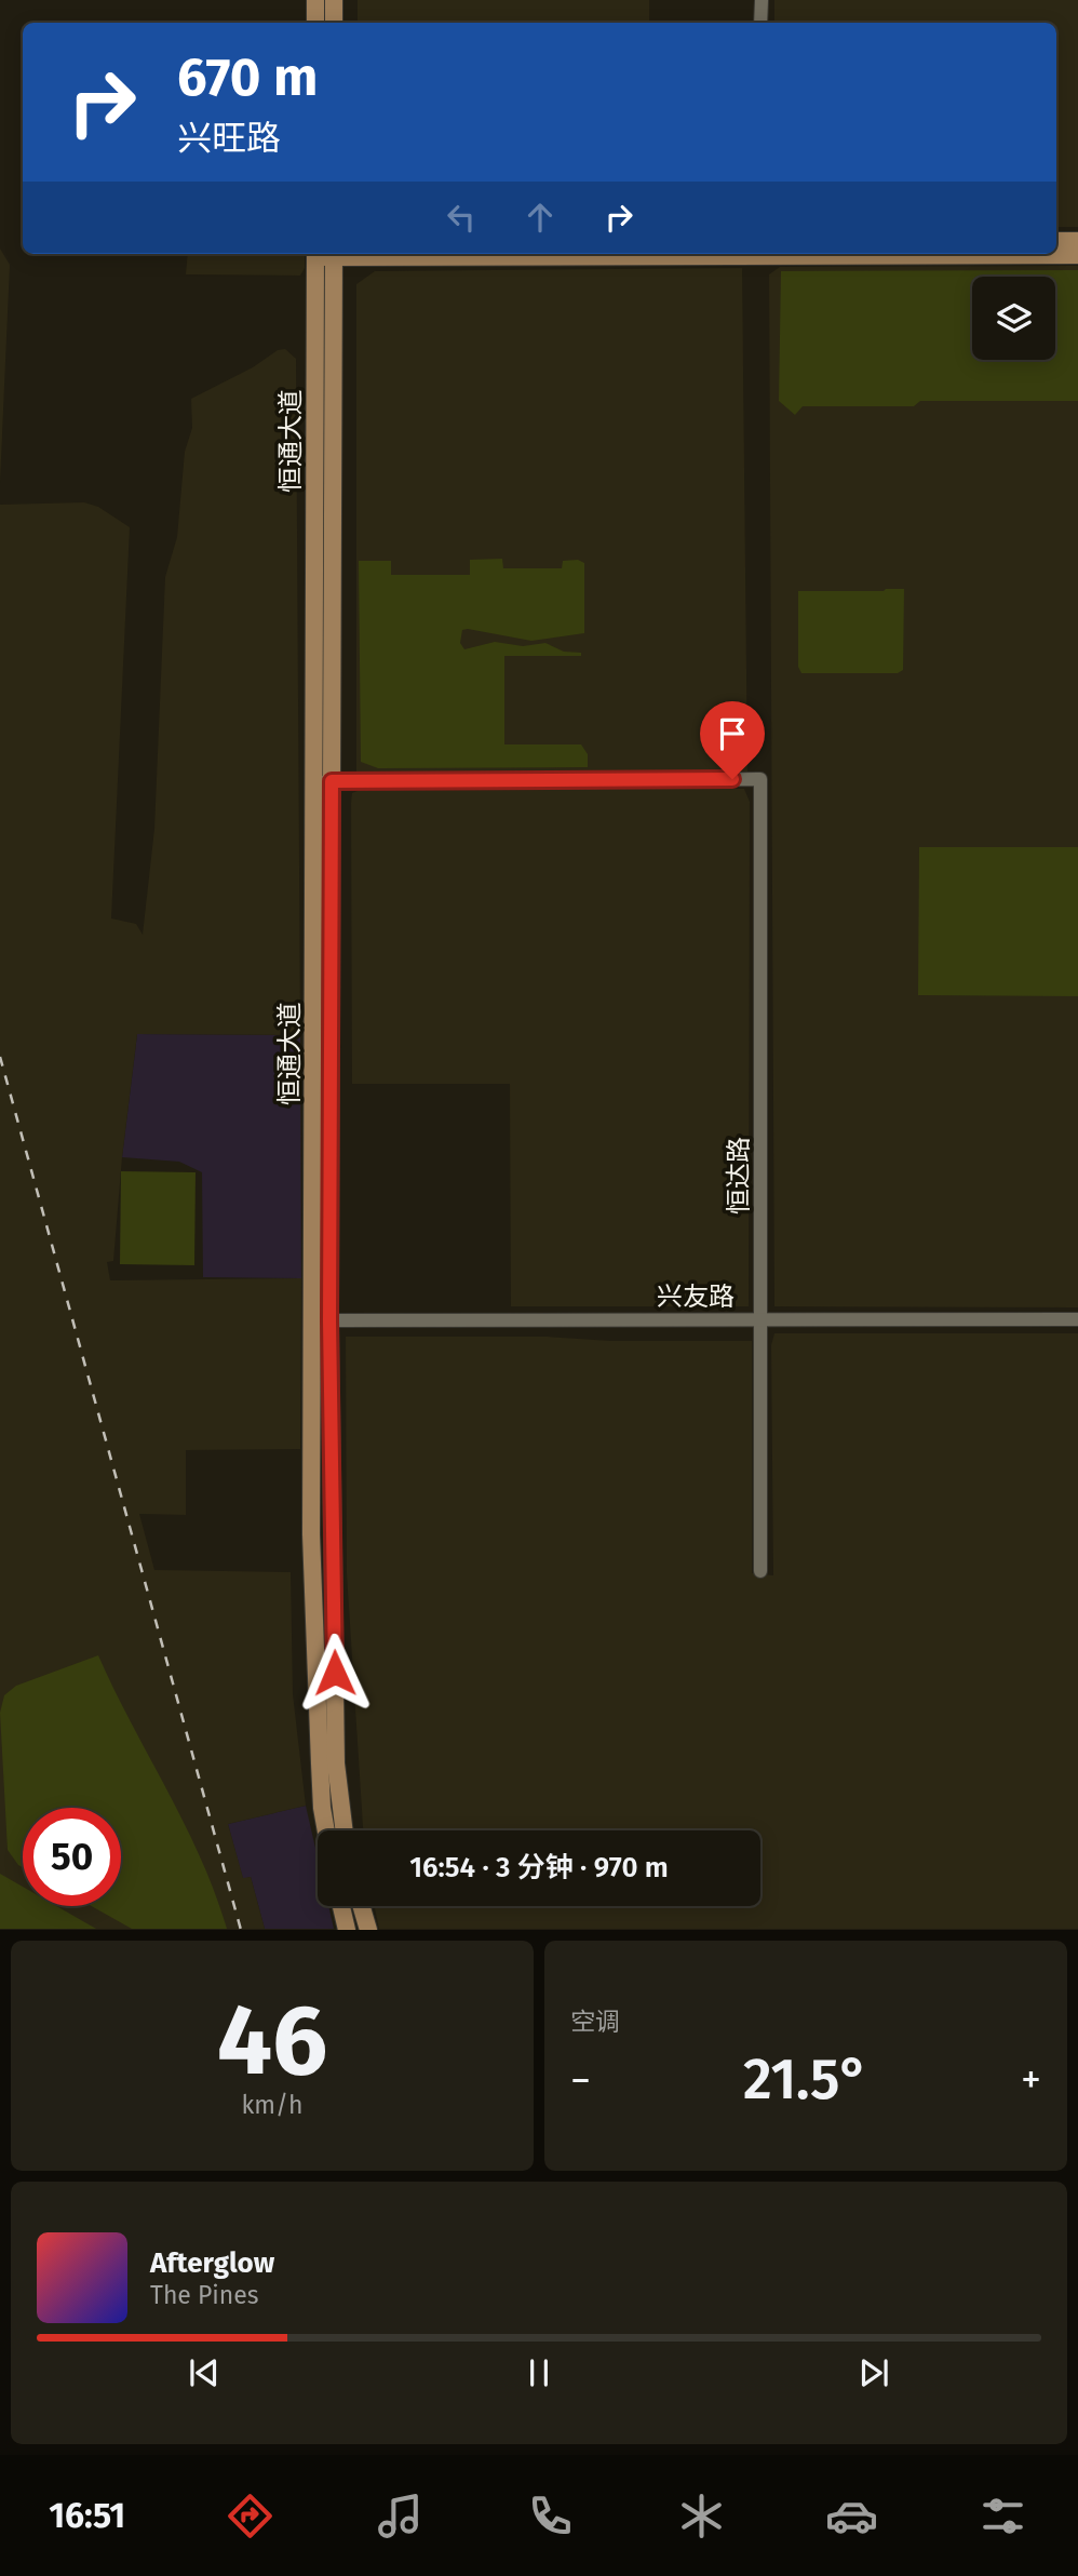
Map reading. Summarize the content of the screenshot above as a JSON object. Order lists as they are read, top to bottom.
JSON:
{
  "streets": {
    "main road": ["恒通大道"],
    "street": ["恒达路", "兴友路"]
  },
  "crossings": [
    ["恒通大道", "恒达路"],
    ["恒通大道", "兴友路"],
    ["恒达路", "兴友路"]
  ],
  "page": {
    "turn": ["670 m", "兴旺路"],
    "limit": "50",
    "trip": "16:54 · 3 分钟 · 970 m",
    "tile": [
      ["46", "km/h"],
      "空调"
    ],
    "heat": ["−", "21.5°", "+"],
    "song": ["Afterglow", "The Pines"],
    "tabs": "16:51"
  }
}
